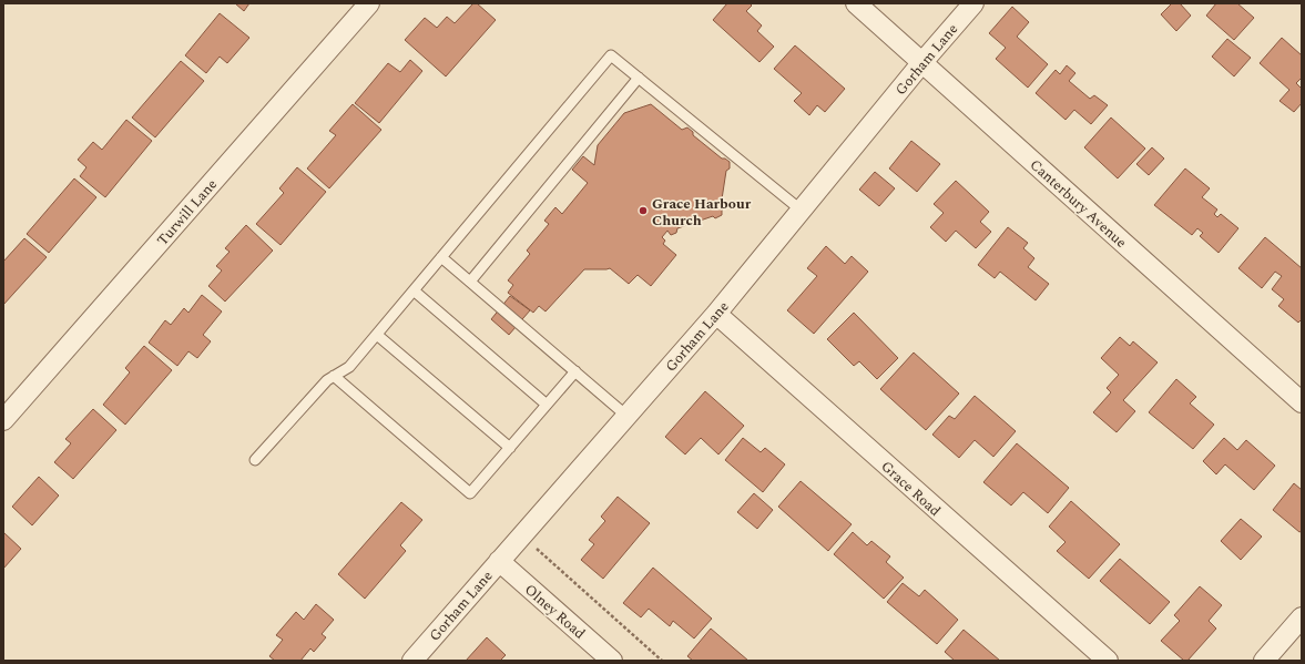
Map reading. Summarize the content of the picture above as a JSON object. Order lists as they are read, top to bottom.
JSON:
{
  "streets": {
    "street": [
      "Gorham Lane",
      "Canterbury Avenue",
      "Turwill Lane",
      "Grace Road",
      "Olney Road"
    ]
  },
  "crossings": [
    ["Gorham Lane", "Canterbury Avenue"],
    ["Gorham Lane", "Grace Road"],
    ["Gorham Lane", "Olney Road"]
  ],
  "places": ["Grace Harbour Church"]
}
